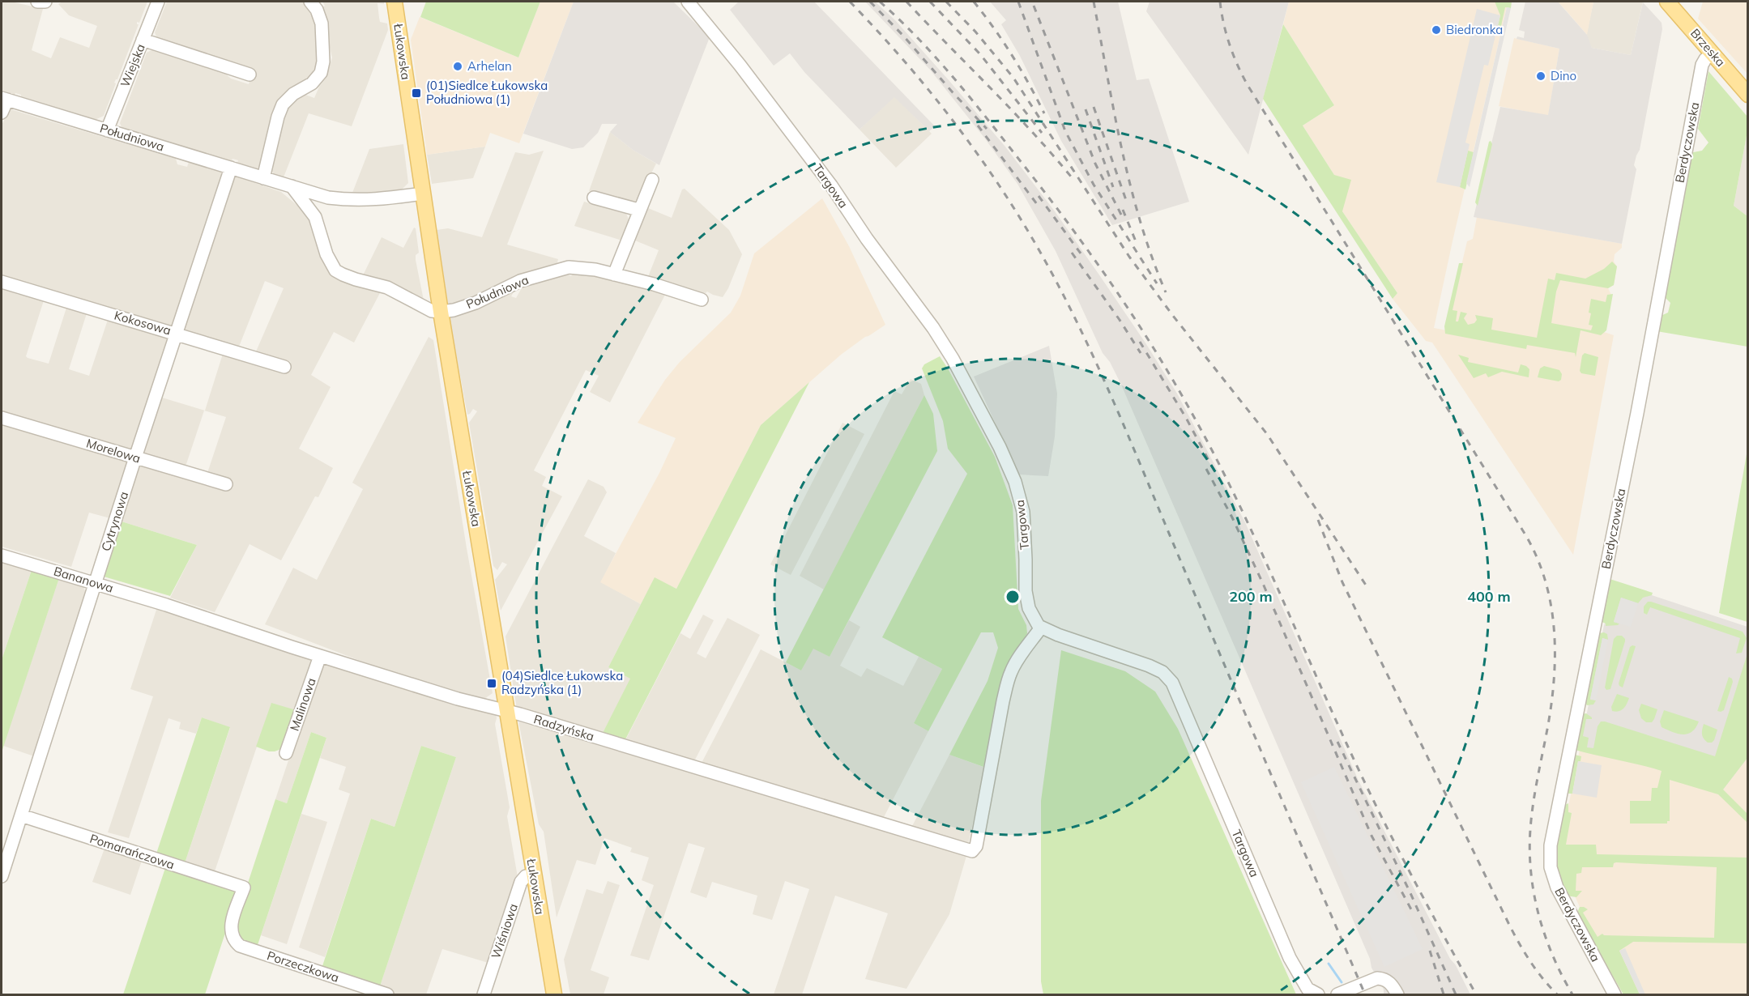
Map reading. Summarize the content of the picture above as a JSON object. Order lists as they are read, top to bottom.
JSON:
{
  "streets": {
    "main road": ["Brzeska", "Łukowska"],
    "street": [
      "Wiejska",
      "Południowa",
      "Berdyczowska",
      "Targowa",
      "Kokosowa",
      "Morelowa",
      "Cytrynowa",
      "Bananowa",
      "Malinowa",
      "Radzyńska",
      "Pomarańczowa",
      "Wiśniowa",
      "Porzeczkowa"
    ]
  },
  "crossings": [
    ["Brzeska", "Berdyczowska"],
    ["Łukowska", "Południowa"],
    ["Łukowska", "Radzyńska"],
    ["Łukowska", "Wiśniowa"],
    ["Wiejska", "Południowa"],
    ["Południowa", "Cytrynowa"],
    ["Targowa", "Radzyńska"],
    ["Kokosowa", "Cytrynowa"],
    ["Morelowa", "Cytrynowa"],
    ["Cytrynowa", "Bananowa"],
    ["Cytrynowa", "Pomarańczowa"],
    ["Bananowa", "Radzyńska"],
    ["Malinowa", "Radzyńska"],
    ["Pomarańczowa", "Porzeczkowa"]
  ],
  "places": {
    "other": ["Biedronka", "Arhelan", "Dino"],
    "transit": ["(01)Siedlce Łukowska Południowa (1)", "(04)Siedlce Łukowska Radzyńska (1)"]
  },
  "rings": ["200 m", "400 m"]
}
